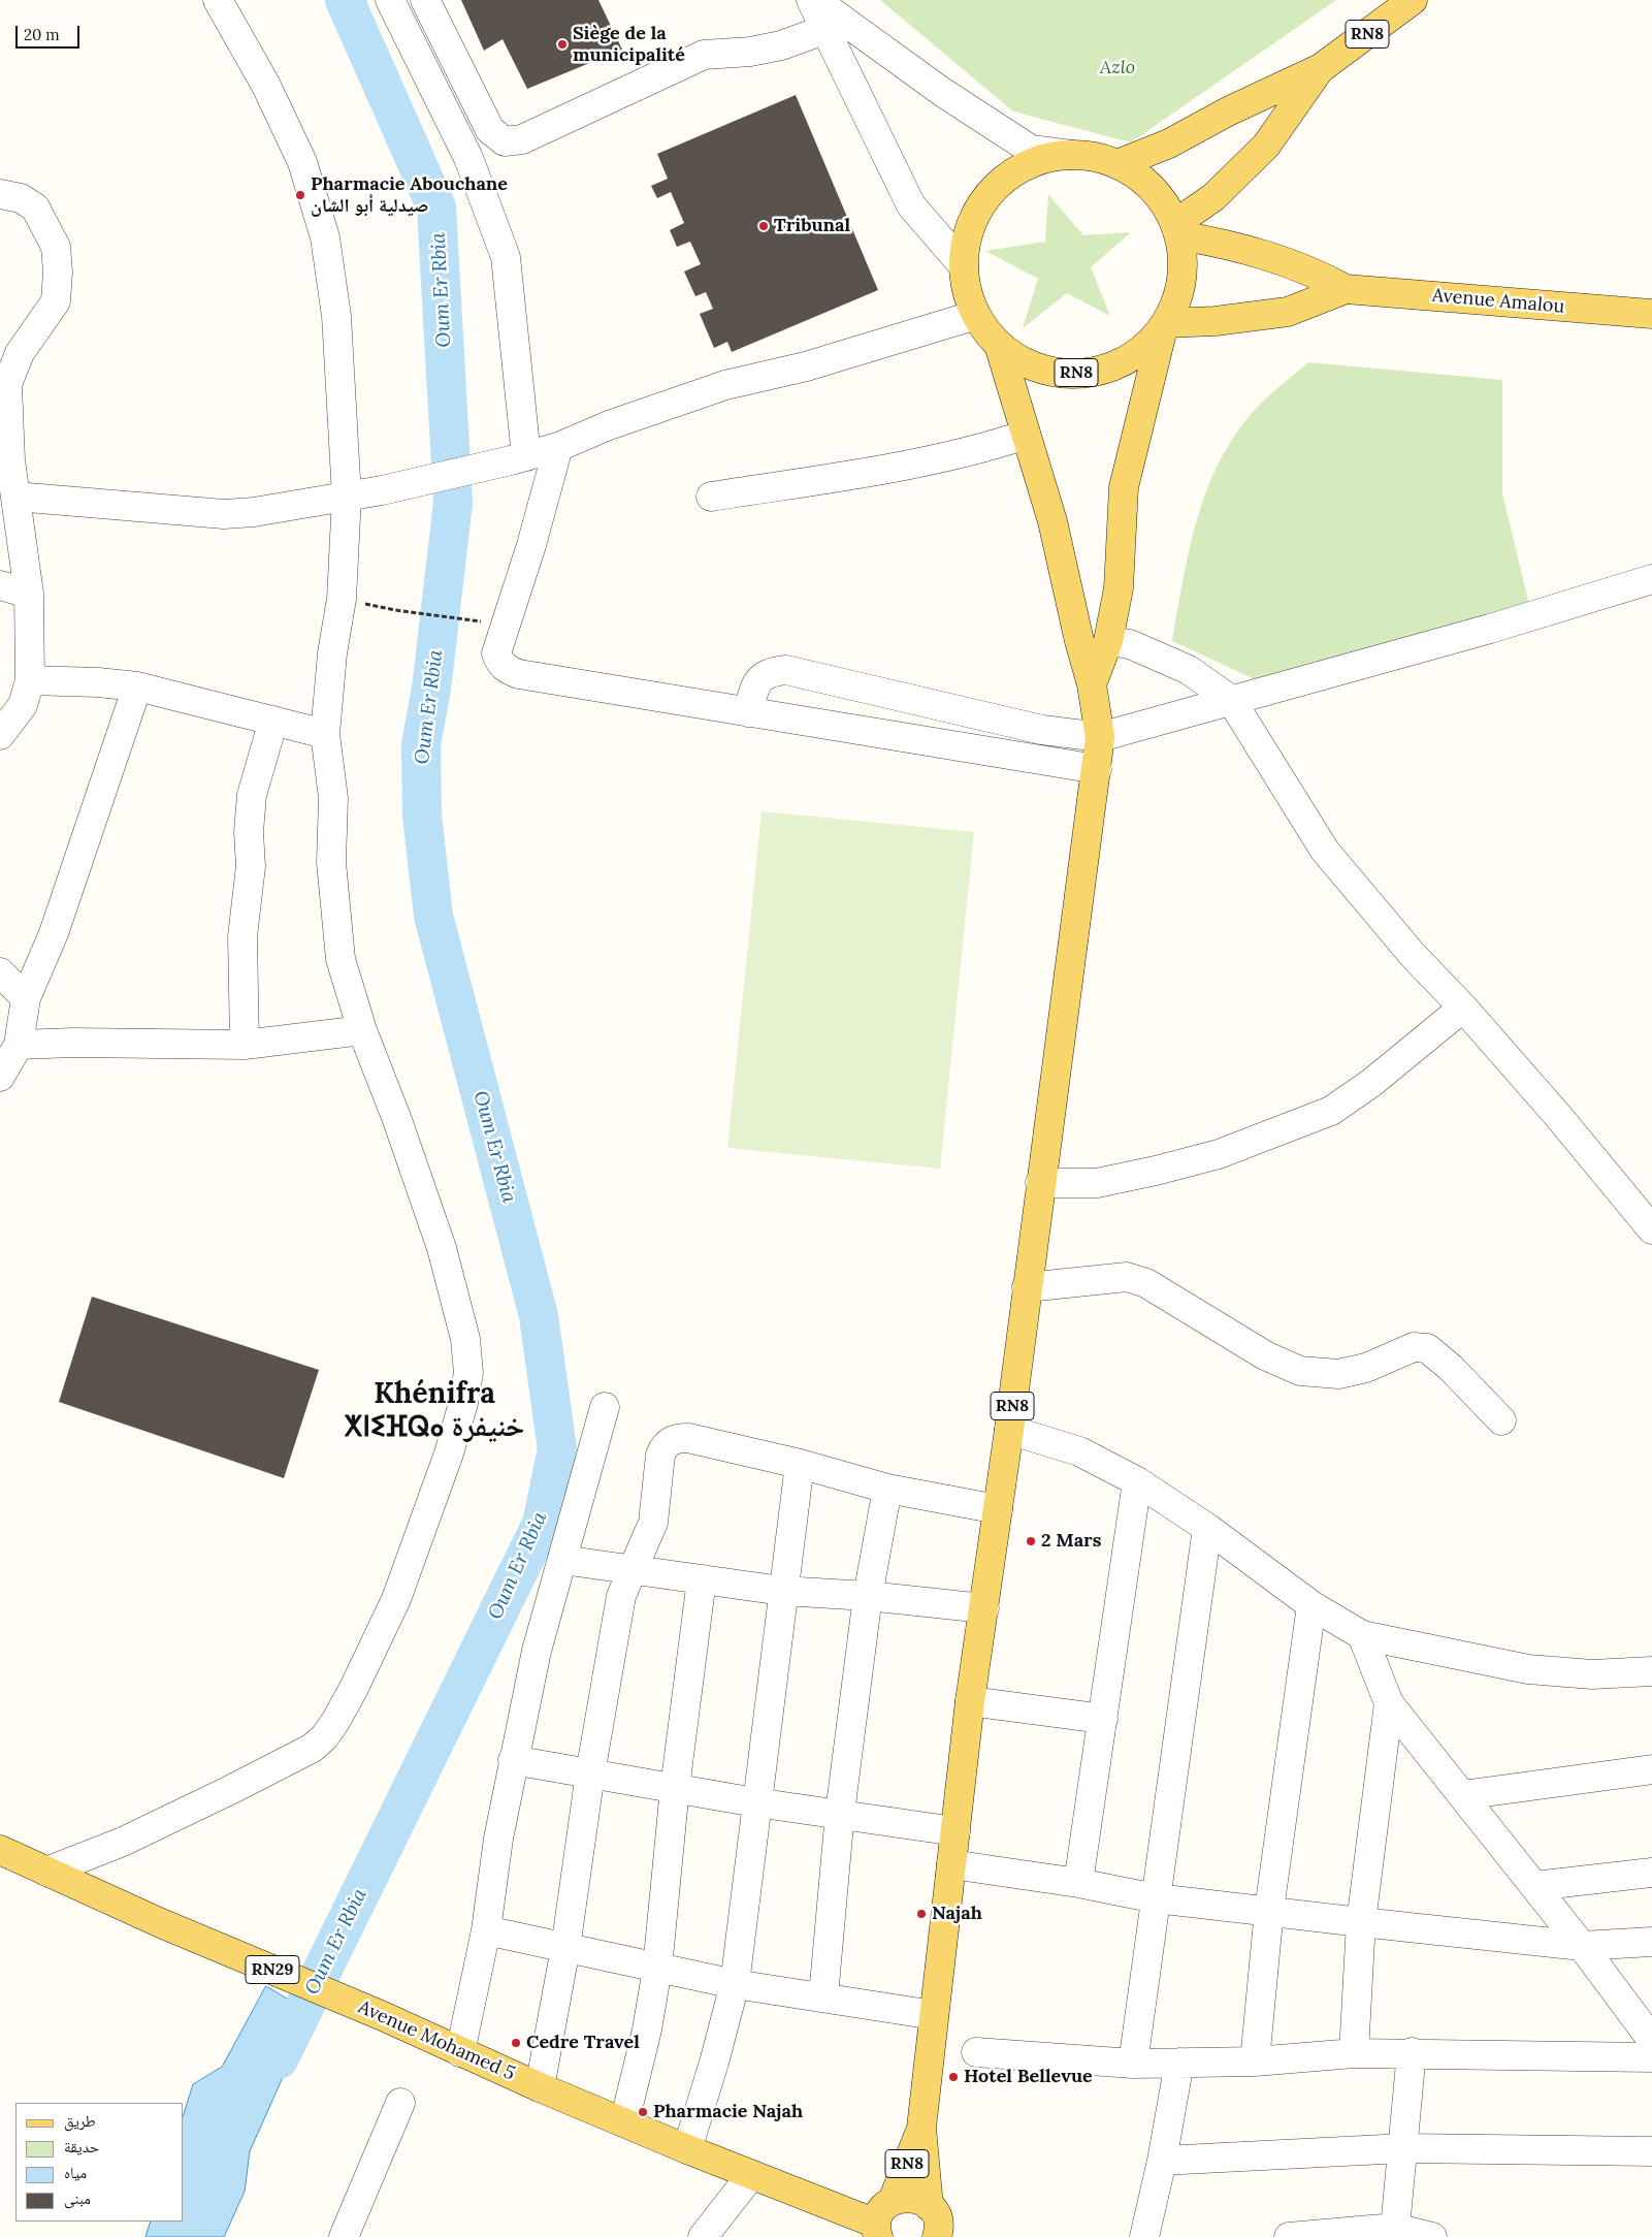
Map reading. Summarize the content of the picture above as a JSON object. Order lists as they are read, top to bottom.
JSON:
{
  "streets": {
    "main road": [
      "RN8",
      "Avenue Amalou",
      "RN29",
      "Avenue Mohamed 5"
    ]
  },
  "districts": ["Khénifra ⵅⵏⵉⴼⵕⴰ خنيفرة"],
  "water": ["Oum Er Rbia"],
  "parks": ["Azlo"],
  "places": [
    "Siège de la municipalité",
    "Pharmacie Abouchane صيدلية أبو الشان",
    "Tribunal",
    "2 Mars",
    "Najah",
    "Cedre Travel",
    "Hotel Bellevue",
    "Pharmacie Najah"
  ],
  "legend": [
    "طريق",
    "حديقة",
    "مياه",
    "مبنى"
  ],
  "scale_bar": "20 m"
}
